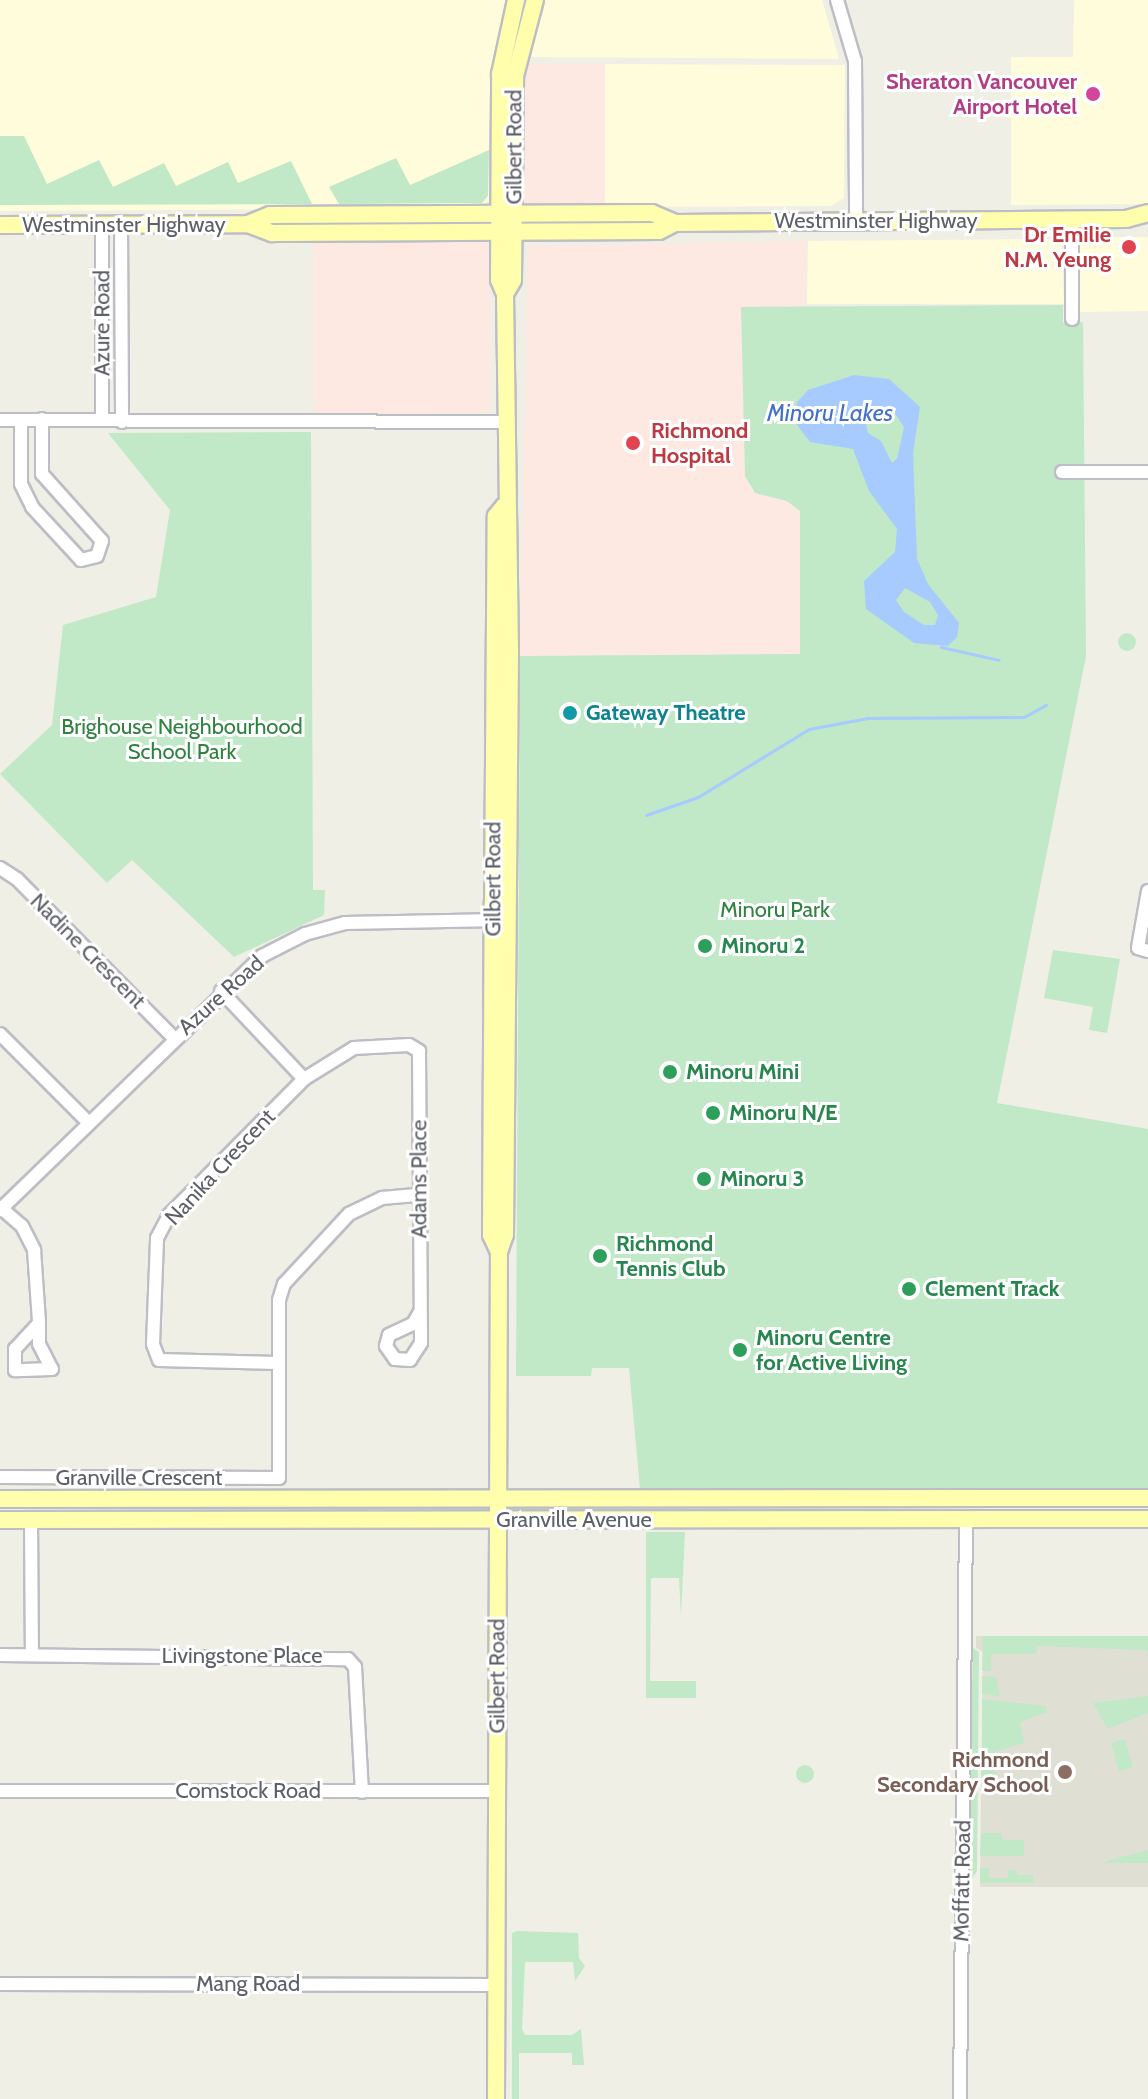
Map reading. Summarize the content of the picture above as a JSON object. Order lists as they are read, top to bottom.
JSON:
{
  "streets": {
    "main road": ["Gilbert Road", "Westminster Highway", "Granville Avenue"],
    "street": [
      "Azure Road",
      "Nadine Crescent",
      "Nanika Crescent",
      "Adams Place",
      "Granville Crescent",
      "Livingstone Place",
      "Comstock Road",
      "Moffatt Road",
      "Mang Road"
    ]
  },
  "crossings": [
    ["Gilbert Road", "Westminster Highway"],
    ["Gilbert Road", "Azure Road"],
    ["Gilbert Road", "Granville Avenue"],
    ["Gilbert Road", "Comstock Road"],
    ["Gilbert Road", "Mang Road"],
    ["Westminster Highway", "Azure Road"],
    ["Azure Road", "Nadine Crescent"],
    ["Nanika Crescent", "Adams Place"],
    ["Nanika Crescent", "Granville Crescent"],
    ["Granville Avenue", "Moffatt Road"],
    ["Livingstone Place", "Comstock Road"]
  ],
  "water": ["Minoru Lakes"],
  "parks": ["Brighouse Neighbourhood School Park", "Minoru Park"],
  "places": [
    "Sheraton Vancouver Airport Hotel",
    "Dr Emilie N.M. Yeung",
    "Richmond Hospital",
    "Gateway Theatre",
    "Minoru 2",
    "Minoru Mini",
    "Minoru N/E",
    "Minoru 3",
    "Richmond Tennis Club",
    "Clement Track",
    "Minoru Centre for Active Living",
    "Richmond Secondary School"
  ]
}
